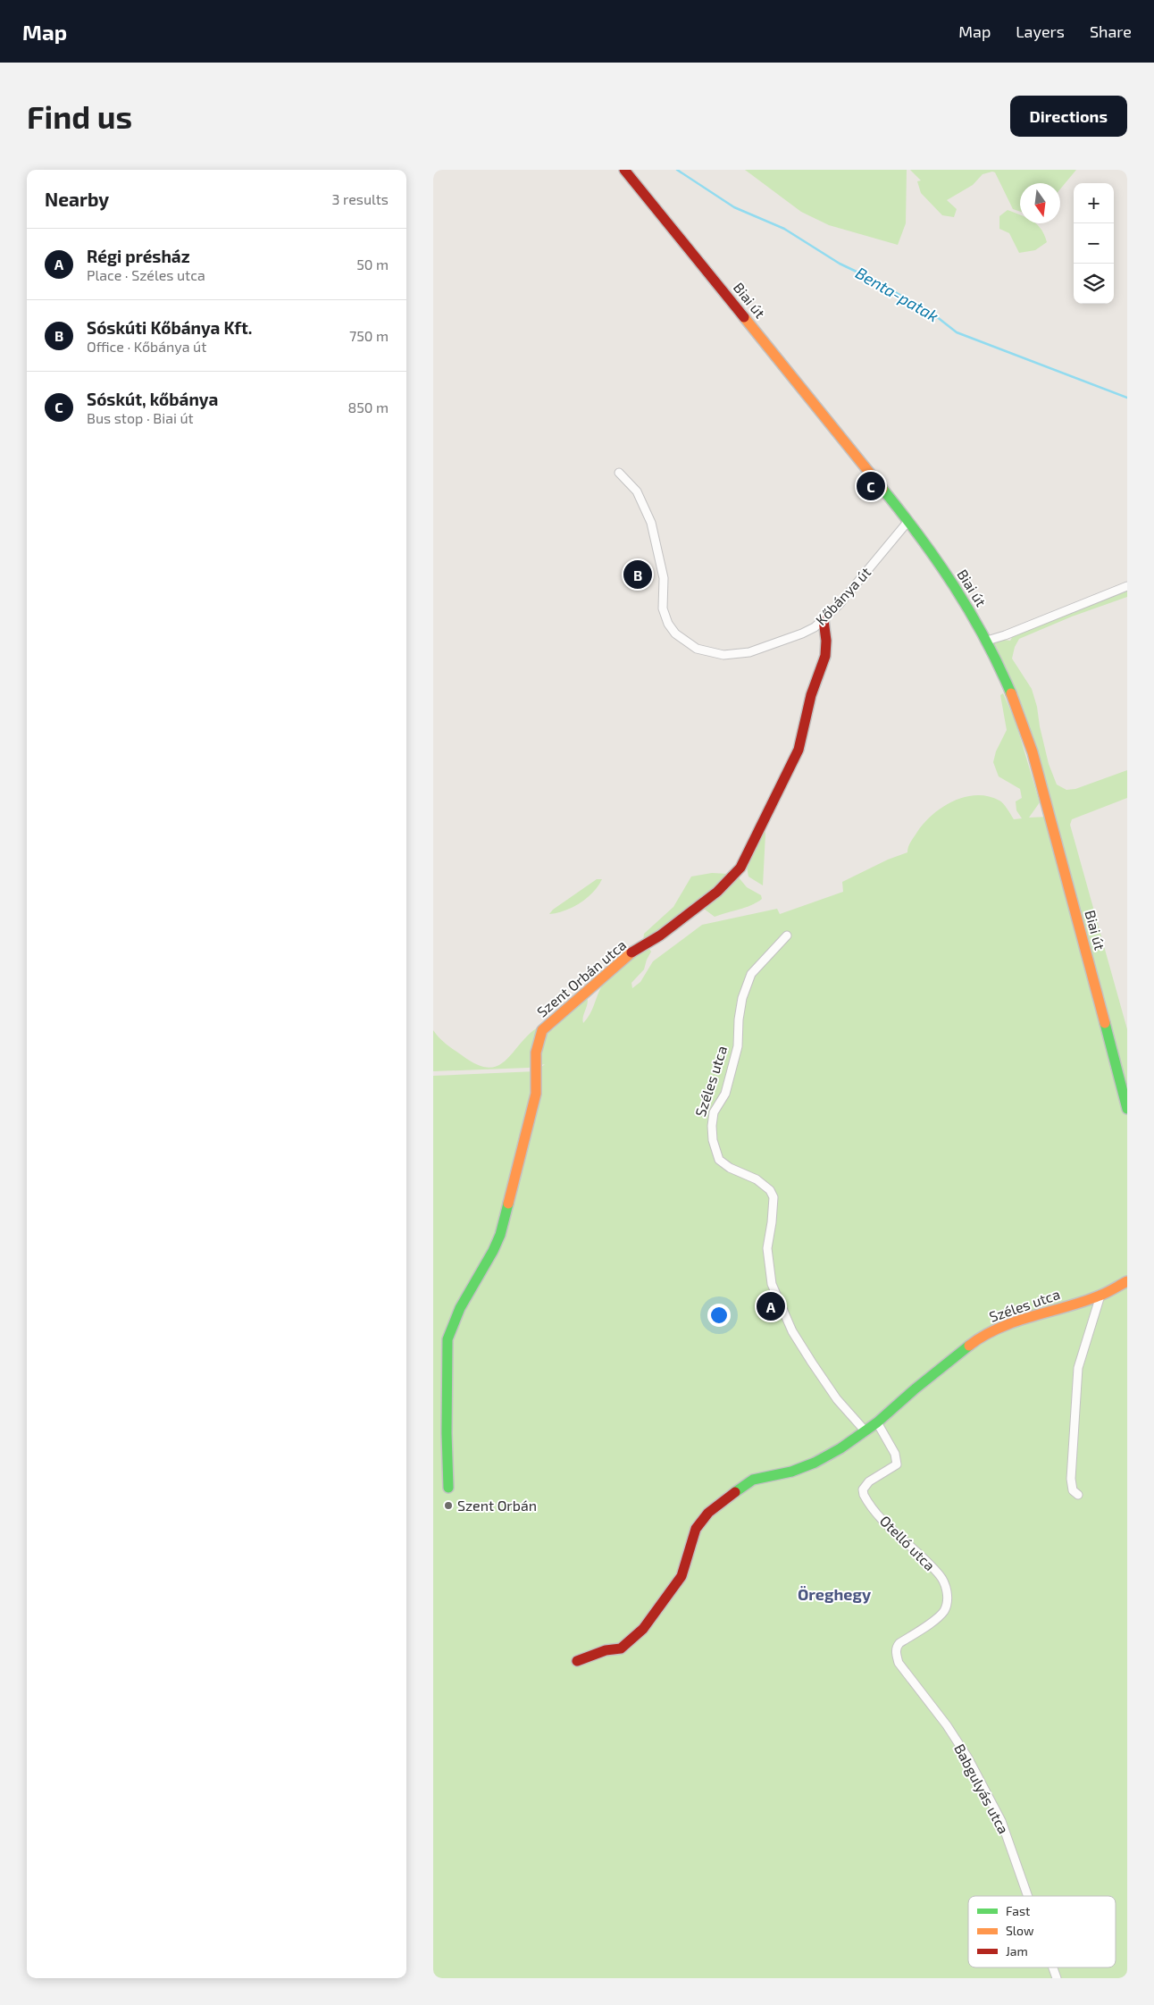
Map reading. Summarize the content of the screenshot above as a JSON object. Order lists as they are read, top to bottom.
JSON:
{
  "streets": {
    "street": [
      "Biai út",
      "Kőbánya út",
      "Szent Orbán utca",
      "Széles utca",
      "Otelló utca",
      "Babgulyás utca"
    ]
  },
  "crossings": [
    ["Biai út", "Kőbánya út"],
    ["Kőbánya út", "Szent Orbán utca"],
    ["Széles utca", "Otelló utca"],
    ["Otelló utca", "Babgulyás utca"]
  ],
  "districts": ["Öreghegy"],
  "water": ["Benta-patak"],
  "places": ["Szent Orbán"],
  "legend": ["Fast", "Slow", "Jam"],
  "north": "bottom",
  "page": {
    "header": "Map",
    "nav": ["Map", "Layers", "Share"],
    "buttons": "Directions",
    "title": "Find us",
    "heading": ["Nearby", "3 results"],
    "map_buttons": ["+", "−"],
    "list": [
      {
        "mark": "A",
        "name": "Régi présház",
        "note": "Place · Széles utca",
        "value": "50 m"
      },
      {
        "mark": "B",
        "name": "Sóskúti Kőbánya Kft.",
        "note": "Office · Kőbánya út",
        "value": "750 m"
      },
      {
        "mark": "C",
        "name": "Sóskút, kőbánya",
        "note": "Bus stop · Biai út",
        "value": "850 m"
      }
    ],
    "pins": ["C", "B", "A"]
  }
}
